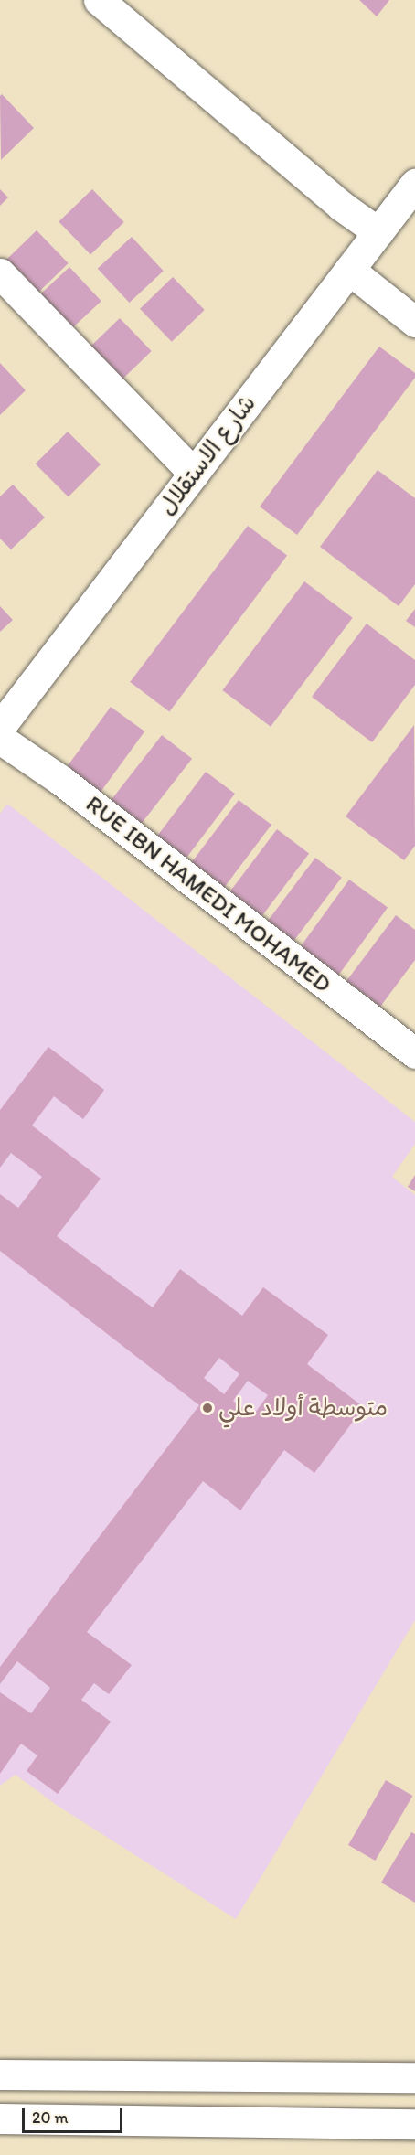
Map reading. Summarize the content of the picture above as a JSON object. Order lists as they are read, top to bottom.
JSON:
{
  "streets": {
    "street": ["شارع الاستقلال", "RUE IBN HAMEDI MOHAMED"]
  },
  "places": ["متوسطة أولاد علي"],
  "scale_bar": "20 m"
}
